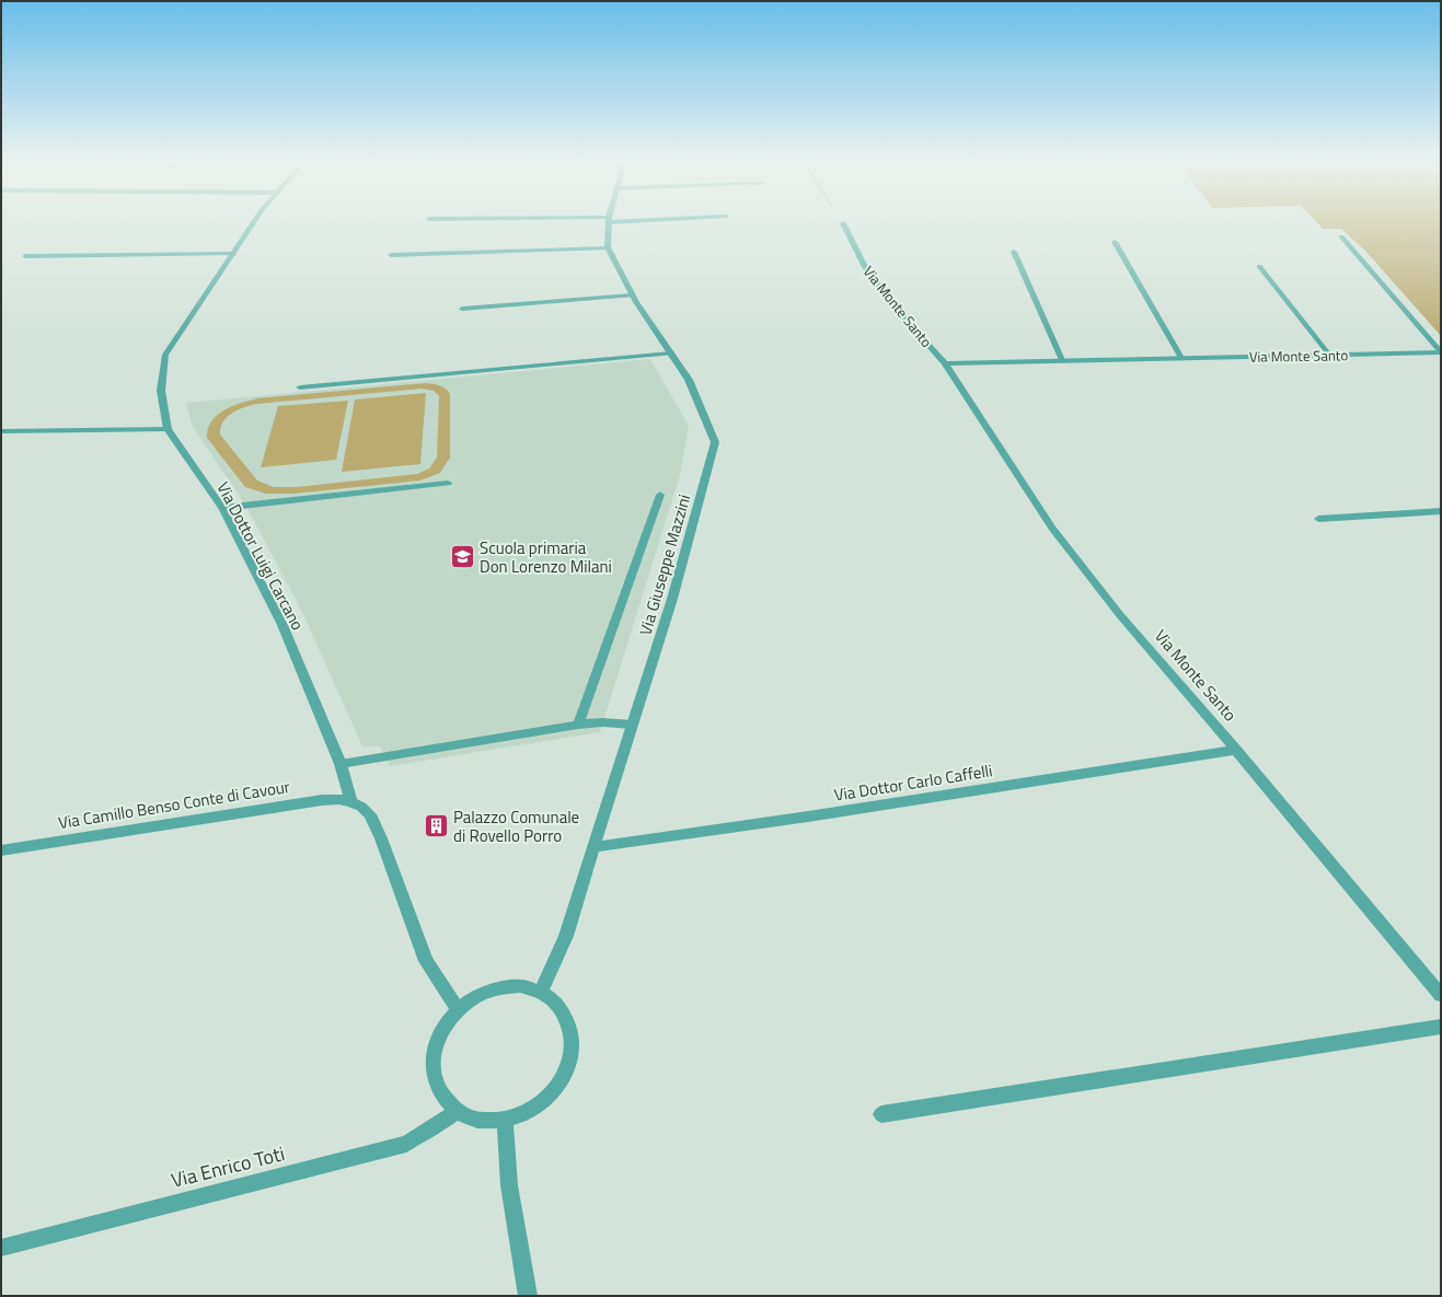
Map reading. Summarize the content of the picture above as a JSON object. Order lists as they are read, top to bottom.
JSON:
{
  "streets": {
    "street": [
      "Via Monte Santo",
      "Via Dottor Luigi Carcano",
      "Via Giuseppe Mazzini",
      "Via Dottor Carlo Caffelli",
      "Via Camillo Benso Conte di Cavour",
      "Via Enrico Toti"
    ]
  },
  "crossings": [
    ["Via Monte Santo", "Via Dottor Carlo Caffelli"],
    ["Via Dottor Luigi Carcano", "Via Camillo Benso Conte di Cavour"],
    ["Via Giuseppe Mazzini", "Via Dottor Carlo Caffelli"],
    ["Via Giuseppe Mazzini", "Via Enrico Toti"]
  ],
  "places": {
    "school or university": ["Scuola primaria Don Lorenzo Milani"],
    "building": ["Palazzo Comunale di Rovello Porro"]
  }
}
